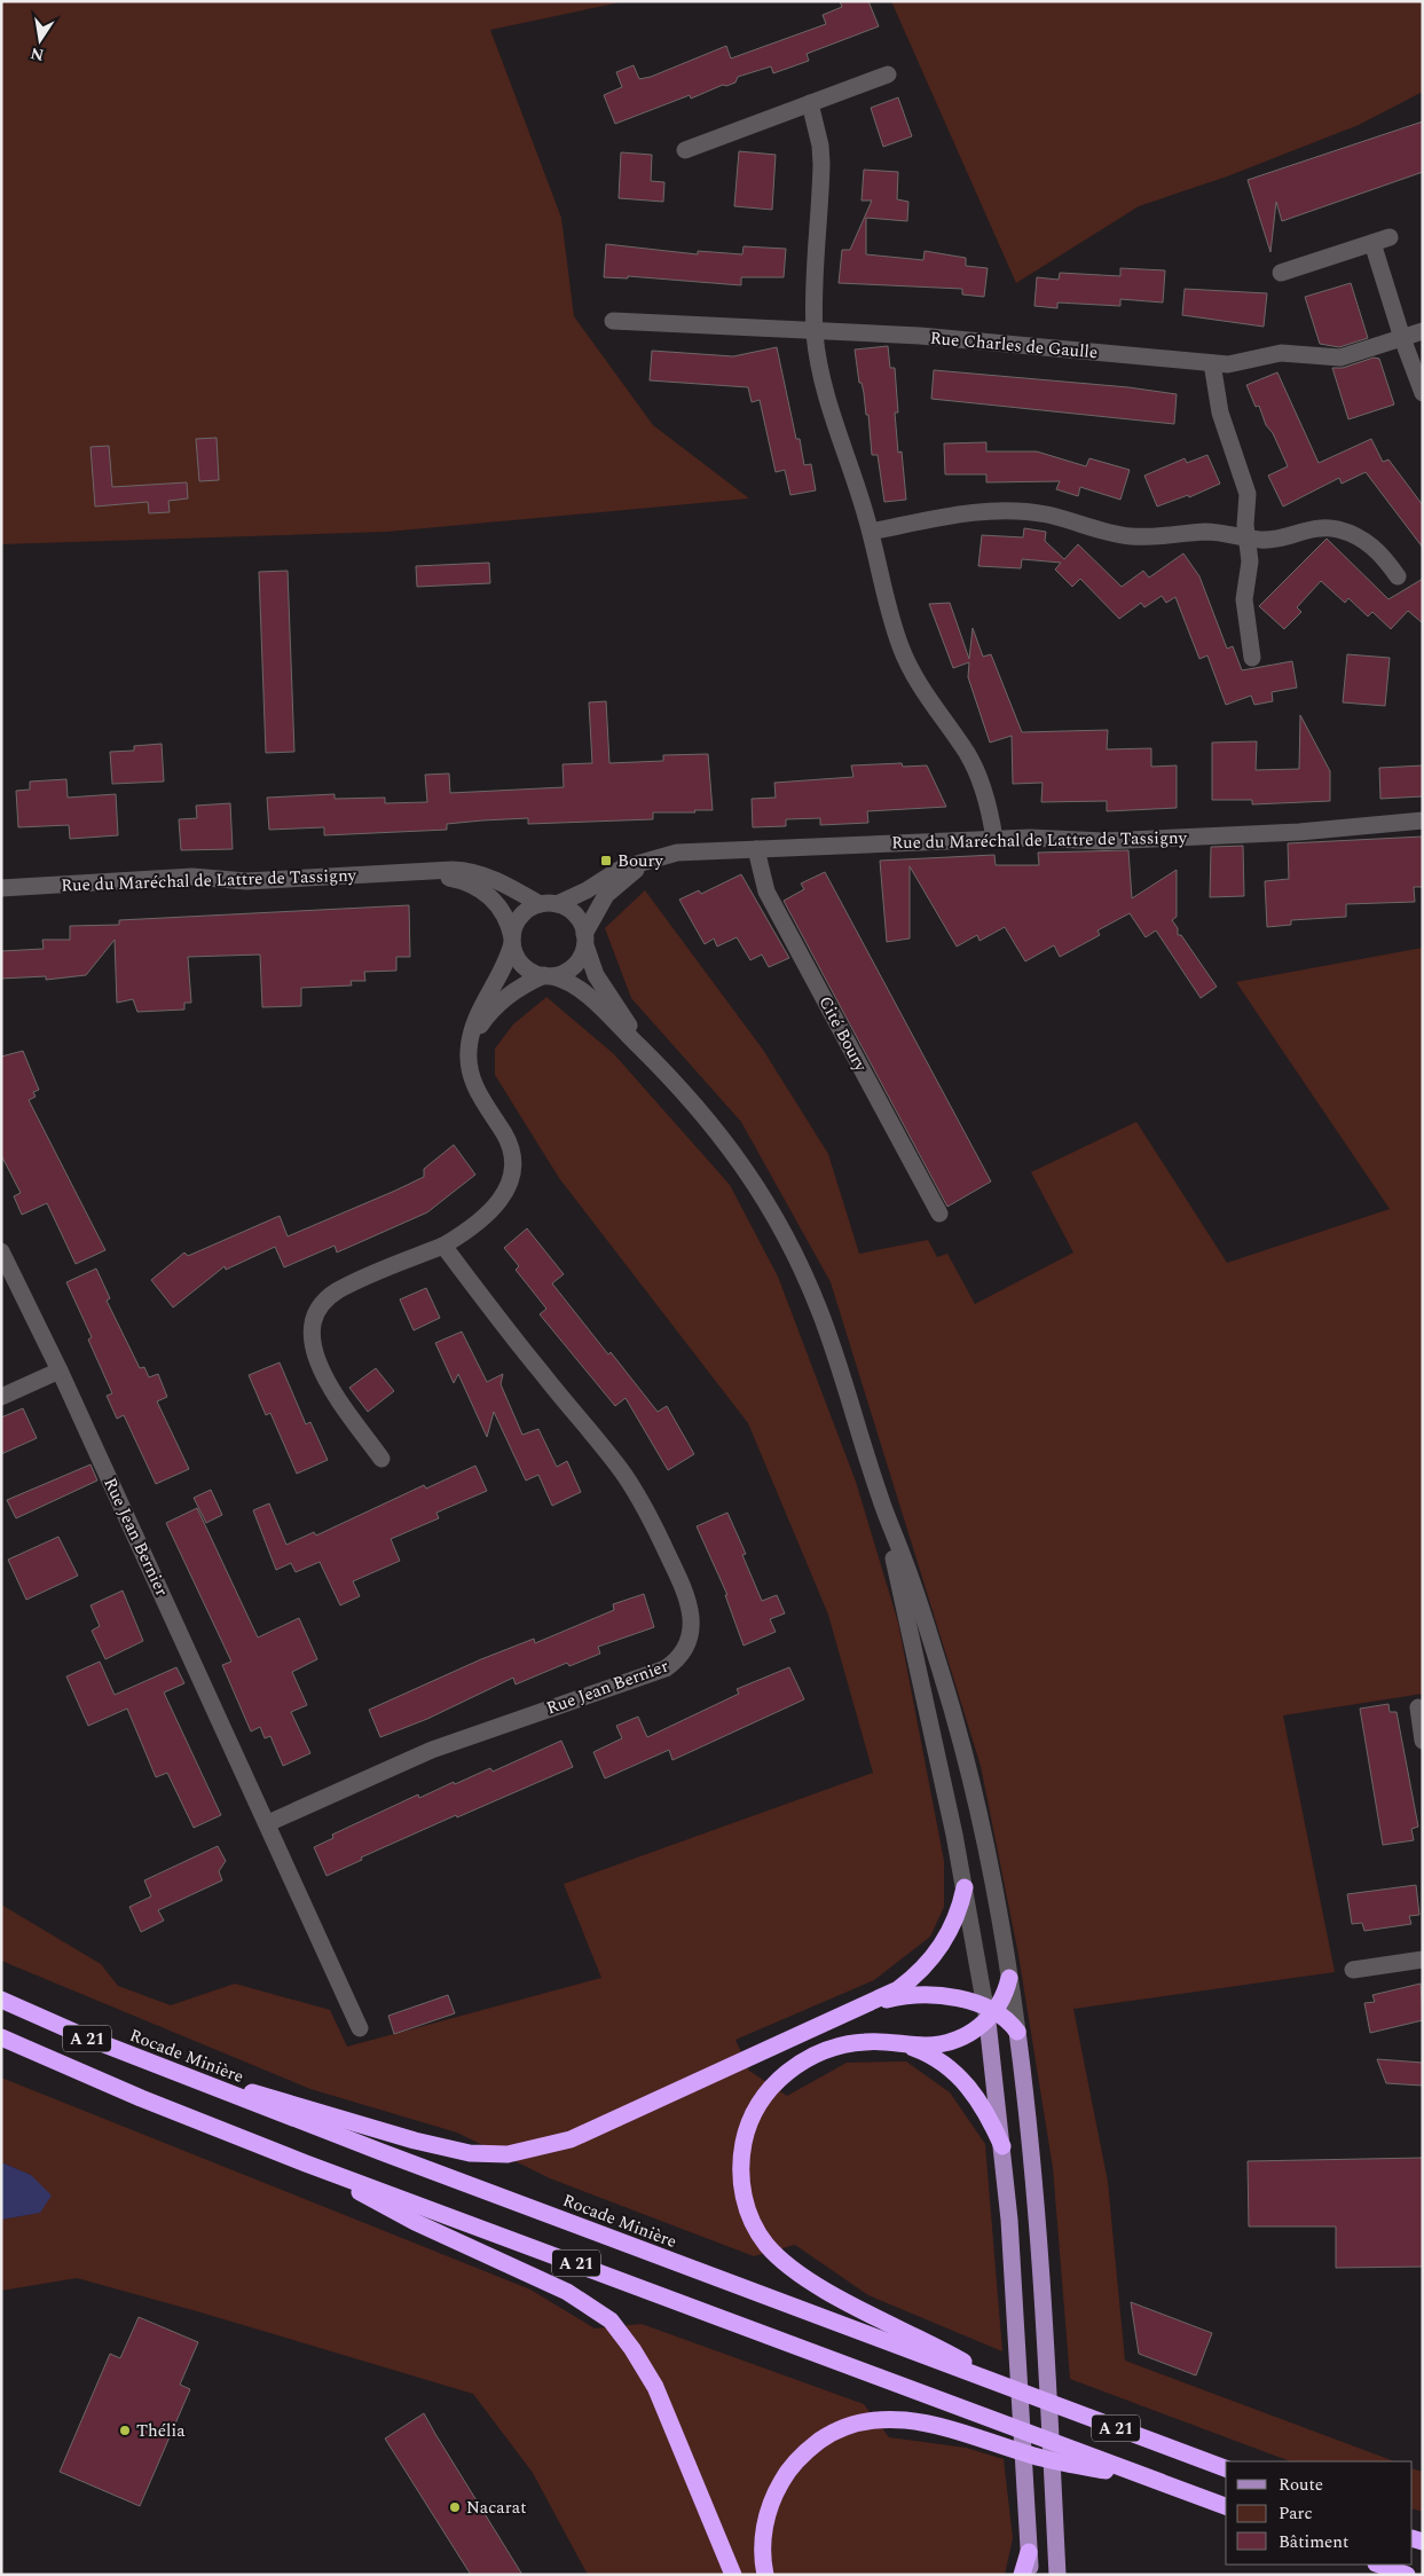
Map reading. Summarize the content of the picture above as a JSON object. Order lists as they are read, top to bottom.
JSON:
{
  "streets": {
    "highway": ["A 21", "Rocade Minière"],
    "street": [
      "Rue Charles de Gaulle",
      "Rue du Maréchal de Lattre de Tassigny",
      "Cité Boury",
      "Rue Jean Bernier"
    ]
  },
  "crossings": [
    ["Rue du Maréchal de Lattre de Tassigny", "Cité Boury"]
  ],
  "places": {
    "transit": ["Boury"],
    "other": ["Thélia", "Nacarat"]
  },
  "legend": ["Route", "Parc", "Bâtiment"],
  "north": "bottom"
}
